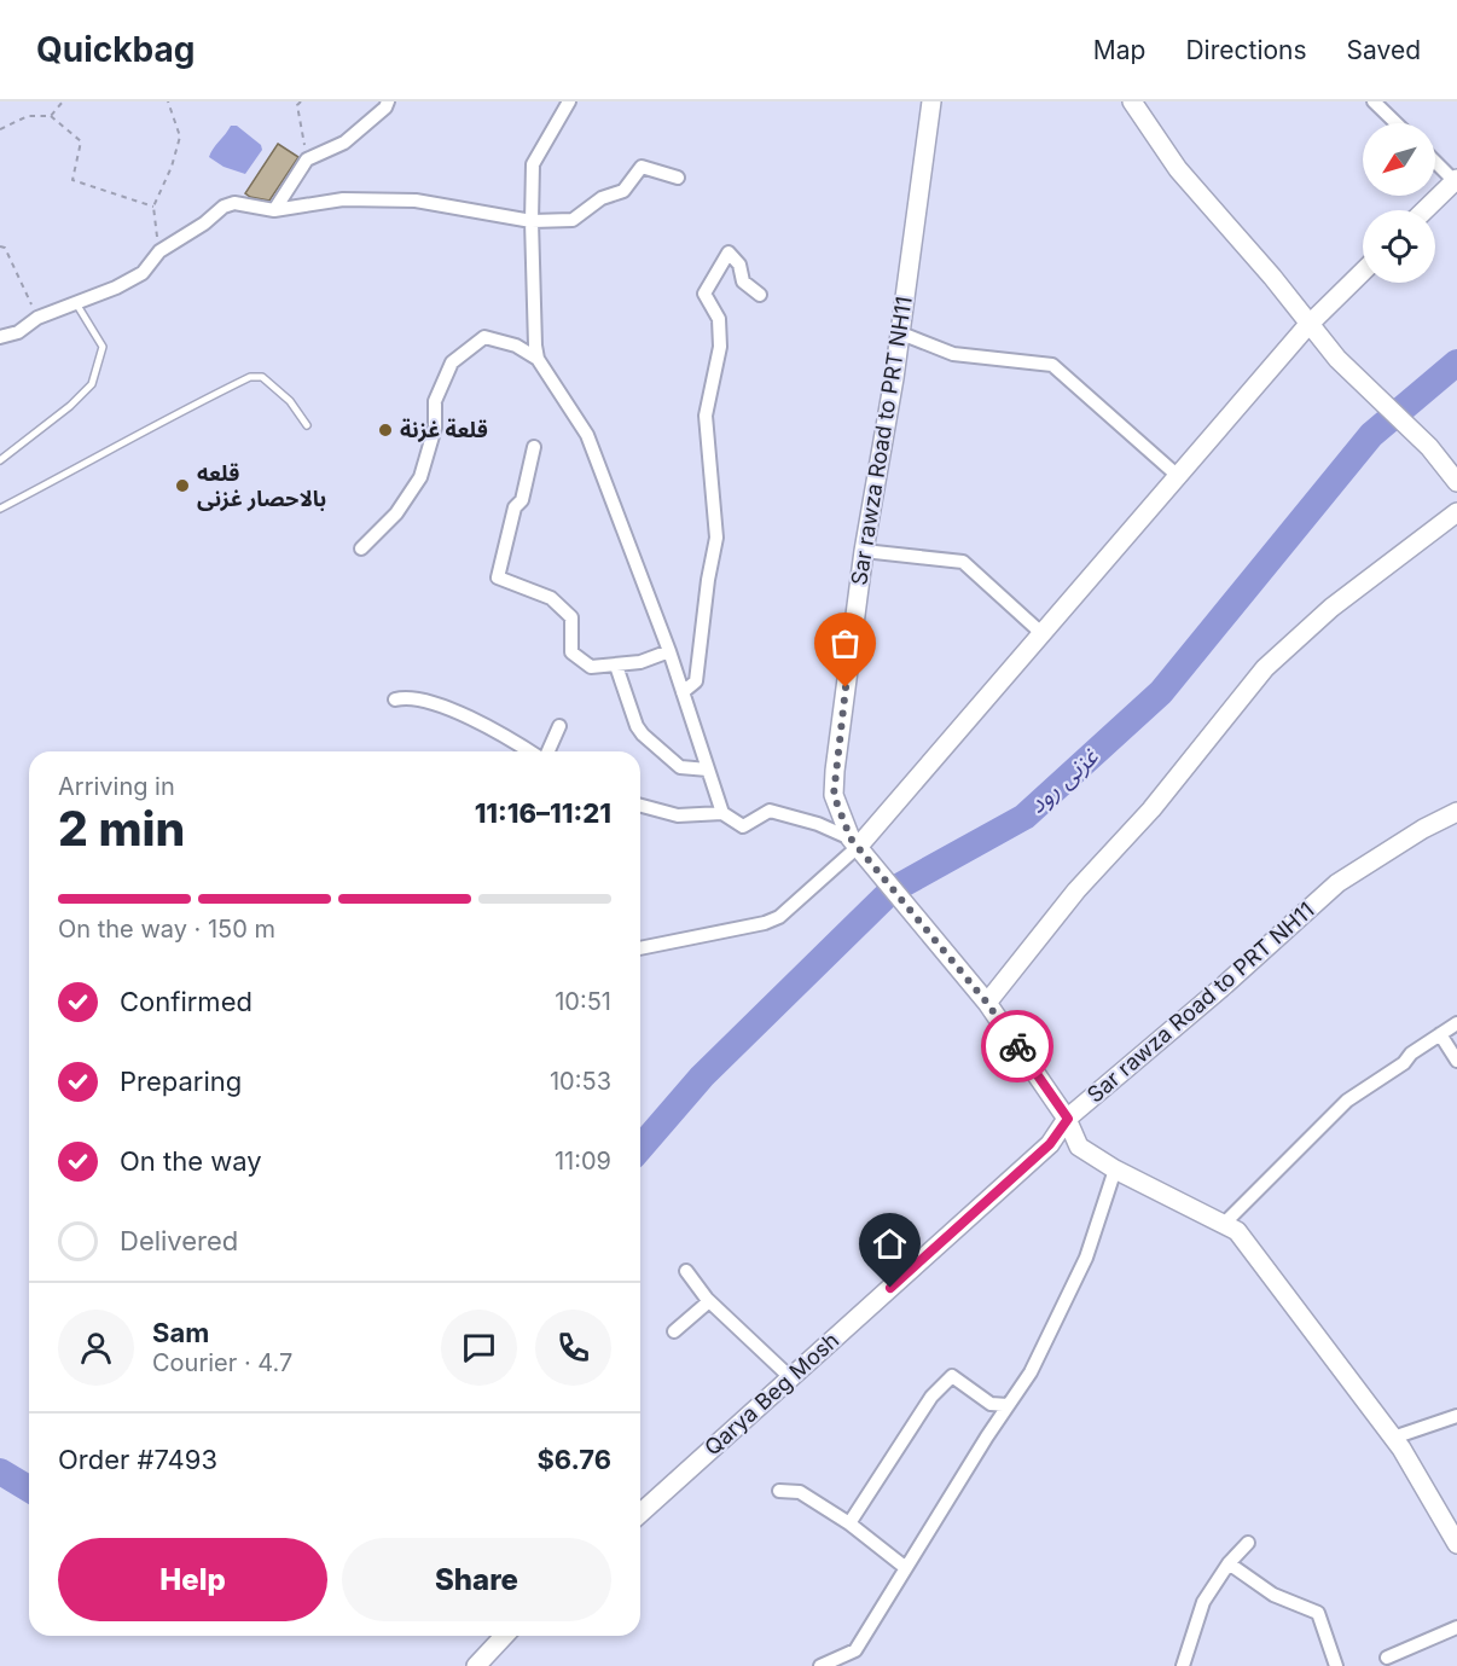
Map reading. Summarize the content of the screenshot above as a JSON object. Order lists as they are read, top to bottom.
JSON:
{
  "streets": {
    "street": ["Sar rawza Road to PRT NH11", "Qarya Beg Mosh"]
  },
  "crossings": [
    ["Sar rawza Road to PRT NH11", "Qarya Beg Mosh"]
  ],
  "water": ["غزنی رود"],
  "places": ["قلعة غزنة", "قلعه بالاحصار غزنی"],
  "north": "bottom left",
  "page": {
    "header": "Quickbag",
    "nav": ["Map", "Directions", "Saved"],
    "heading": ["2 min", "Arriving in", "11:16–11:21"],
    "panel": [
      "Sam",
      "Courier · 4.7",
      "Order #7493",
      "$6.76"
    ],
    "bar": "On the way · 150 m",
    "list": [
      ["Confirmed", "10:51"],
      ["Preparing", "10:53"],
      ["On the way", "11:09"],
      "Delivered"
    ],
    "buttons": ["Help", "Share"]
  }
}
